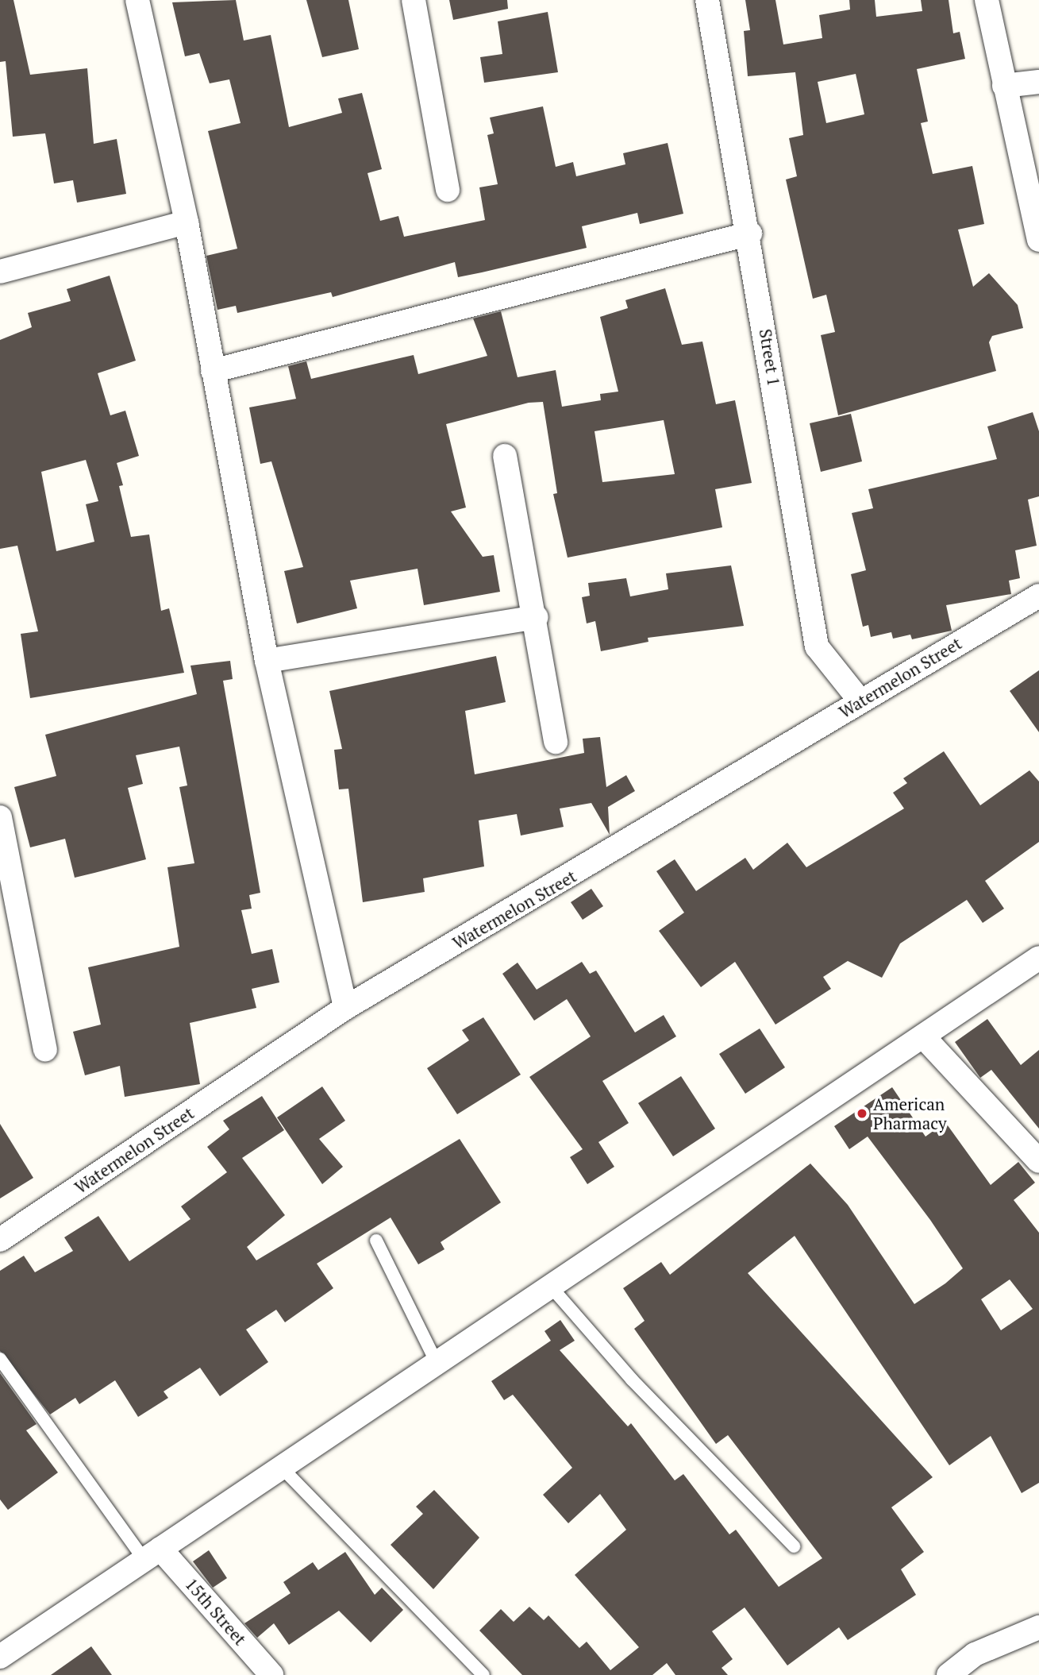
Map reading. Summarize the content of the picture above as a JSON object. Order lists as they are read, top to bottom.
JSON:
{
  "streets": {
    "street": ["Street 1", "Watermelon Street", "15th Street"]
  },
  "crossings": [
    ["Street 1", "Watermelon Street"]
  ],
  "places": ["American Pharmacy"]
}
